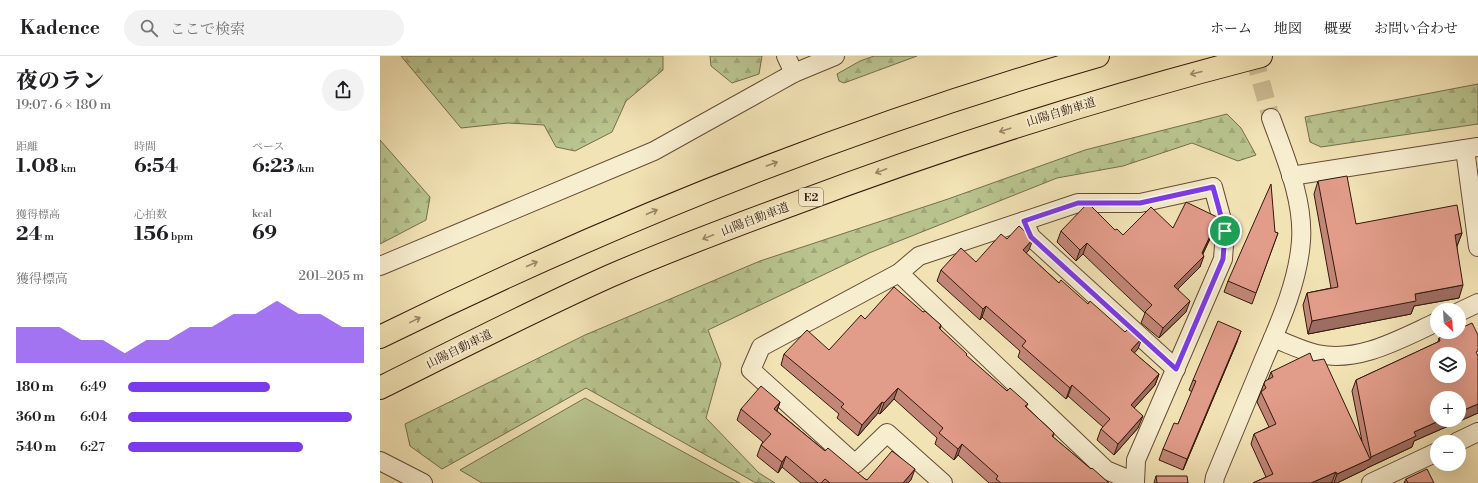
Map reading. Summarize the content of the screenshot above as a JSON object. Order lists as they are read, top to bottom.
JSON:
{
  "streets": {
    "highway": ["山陽自動車道", "E2"]
  },
  "north": "bottom right",
  "page": {
    "header": "Kadence",
    "search": "ここで検索",
    "nav": [
      "ホーム",
      "地図",
      "概要",
      "お問い合わせ"
    ],
    "heading": ["夜のラン", "19:07 · 6 × 180 m"],
    "stats": [
      ["距離", "1.08 km"],
      ["時間", "6:54"],
      ["ペース", "6:23 /km"],
      ["獲得標高", "24 m"],
      ["心拍数", "156 bpm"],
      ["kcal", "69"]
    ],
    "chart": ["獲得標高", "201–205 m"],
    "map_buttons": ["+", "−"],
    "list": [
      {
        "name": "180 m",
        "note": "6:49"
      },
      {
        "name": "360 m",
        "note": "6:04"
      },
      {
        "name": "540 m",
        "note": "6:27"
      }
    ]
  }
}
